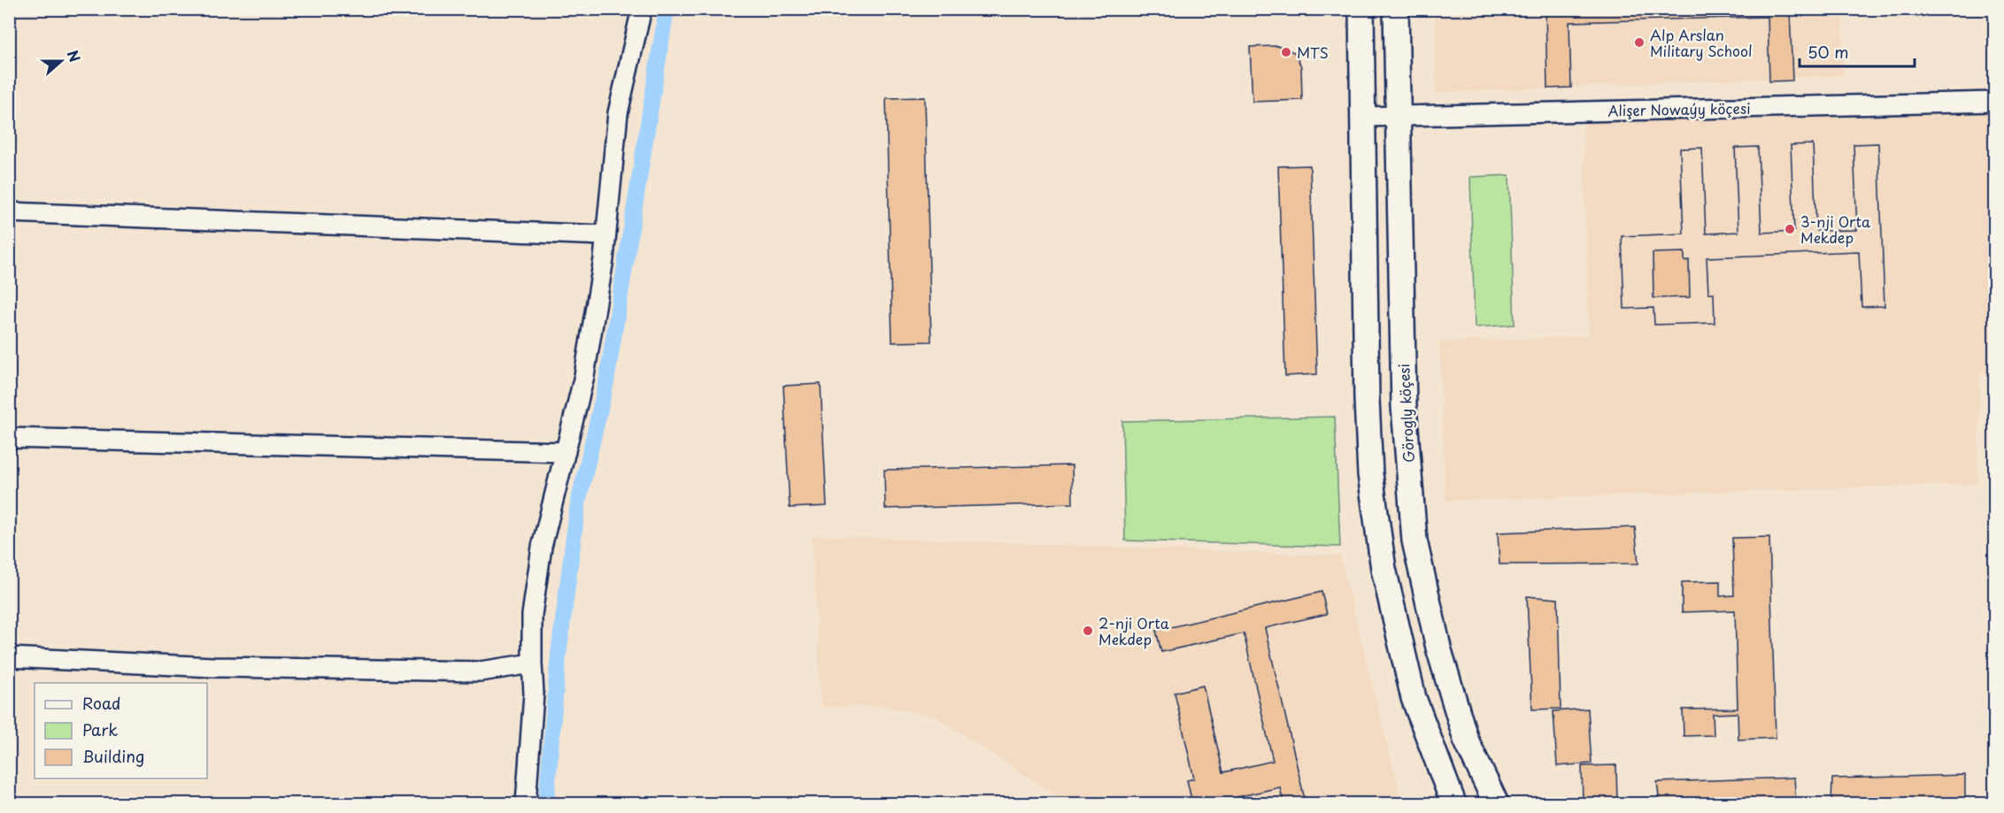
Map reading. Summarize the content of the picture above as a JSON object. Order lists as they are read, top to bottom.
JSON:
{
  "streets": {
    "main road": ["Görogly köçesi"],
    "street": ["Alişer Nowaýy köçesi"]
  },
  "crossings": [
    ["Alişer Nowaýy köçesi", "Görogly köçesi"]
  ],
  "places": [
    "Alp Arslan Military School",
    "MTS",
    "3-nji Orta Mekdep",
    "2-nji Orta Mekdep"
  ],
  "legend": ["Road", "Park", "Building"],
  "scale_bar": "50 m",
  "north": "right"
}
